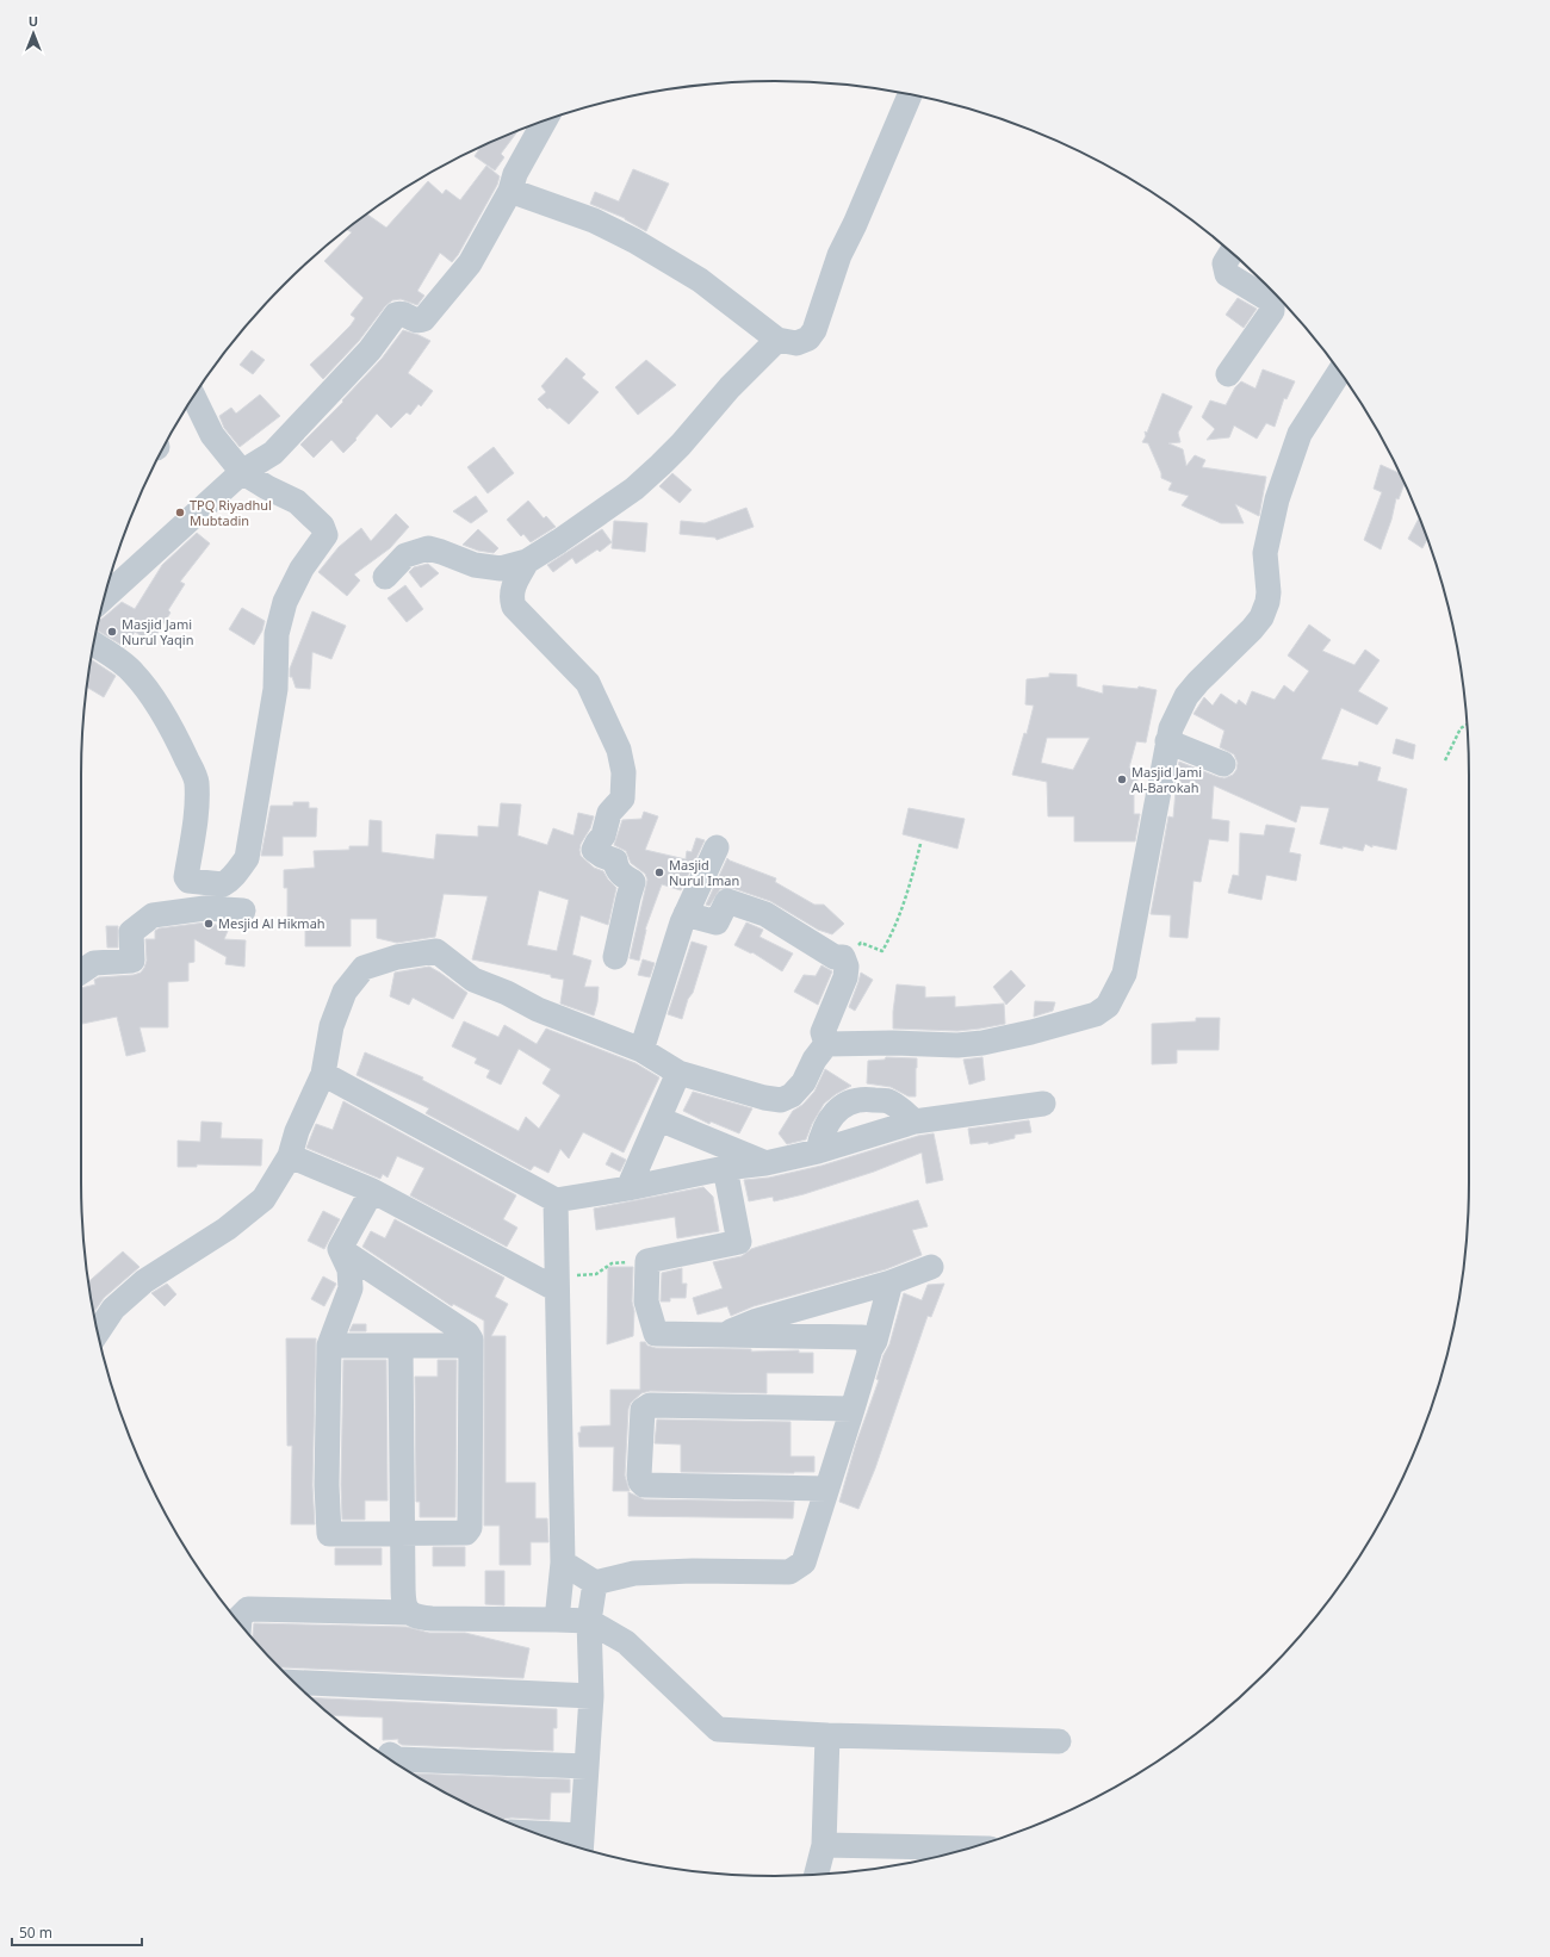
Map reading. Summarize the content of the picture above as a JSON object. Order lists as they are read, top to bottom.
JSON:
{
  "places": [
    "TPQ Riyadhul Mubtadin",
    "Masjid Jami Nurul Yaqin",
    "Masjid Jami Al-Barokah",
    "Masjid Nurul Iman",
    "Mesjid Al Hikmah"
  ],
  "scale_bar": "50 m",
  "north": "top"
}
